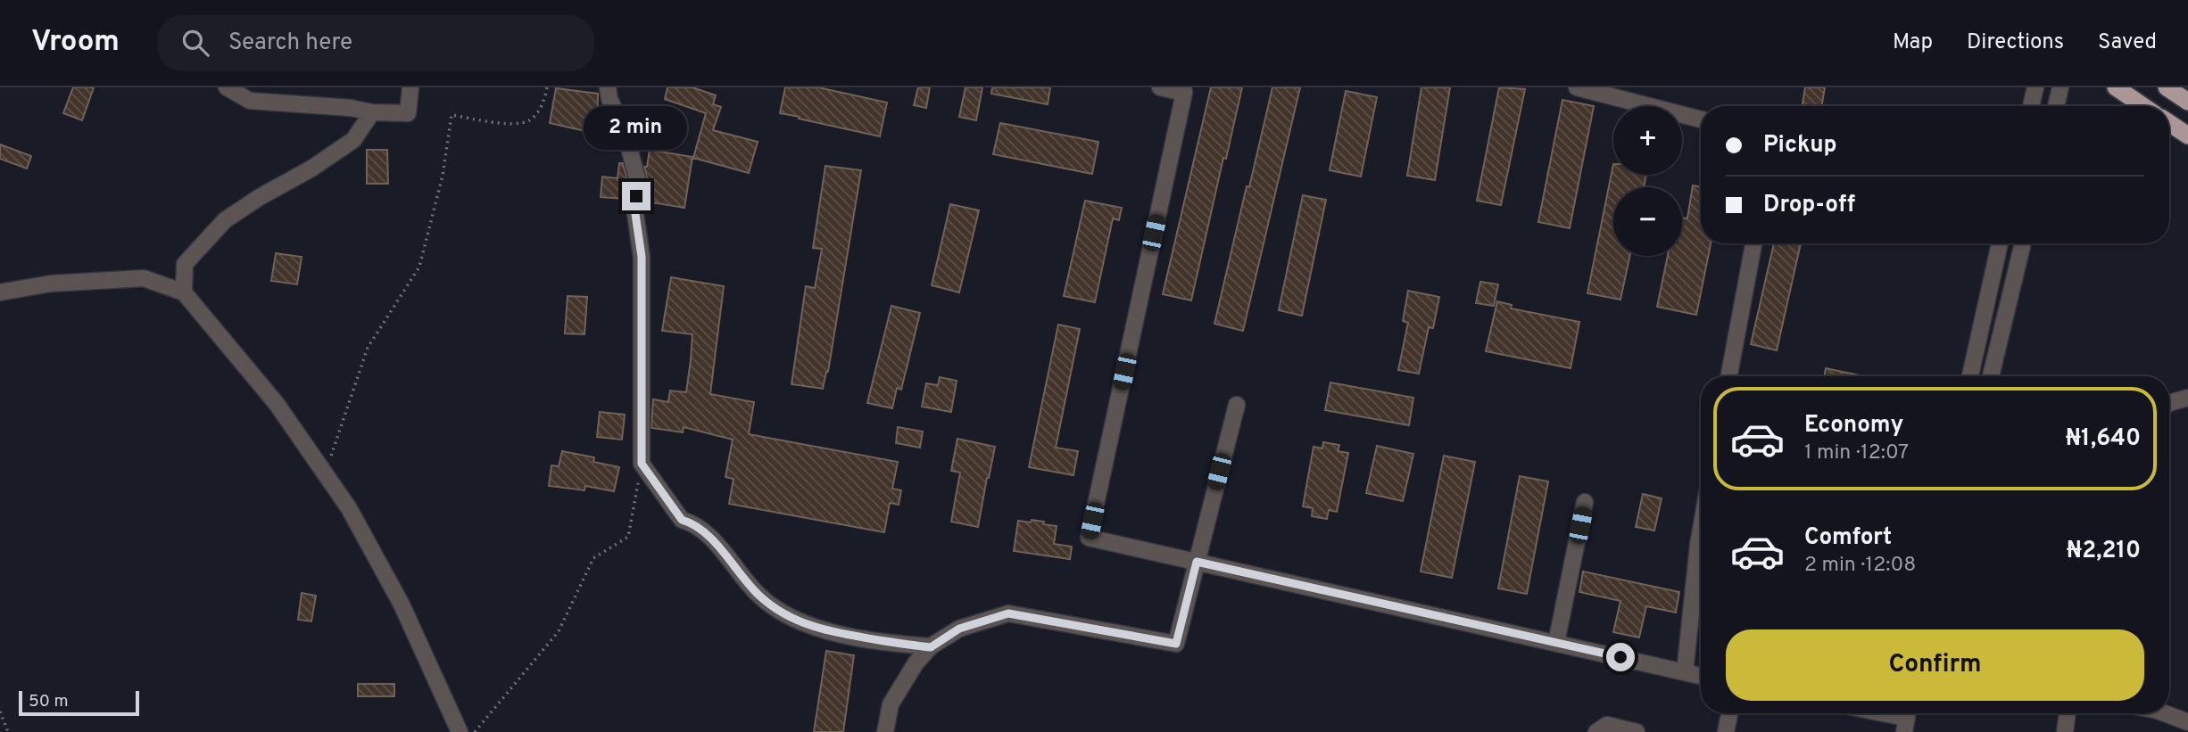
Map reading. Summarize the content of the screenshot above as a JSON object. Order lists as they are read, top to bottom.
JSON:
{
  "scale_bar": "50 m",
  "page": {
    "header": "Vroom",
    "search": "Search here",
    "nav": ["Map", "Directions", "Saved"],
    "map_buttons": ["+", "−"],
    "bubble": "2 min",
    "banner": ["Pickup", "Drop-off"],
    "list": [
      {
        "name": "Economy",
        "note": "1 min · 12:07",
        "value": "₦1,640"
      },
      {
        "name": "Comfort",
        "note": "2 min · 12:08",
        "value": "₦2,210"
      }
    ],
    "buttons": "Confirm",
    "scale": "50 m"
  }
}
